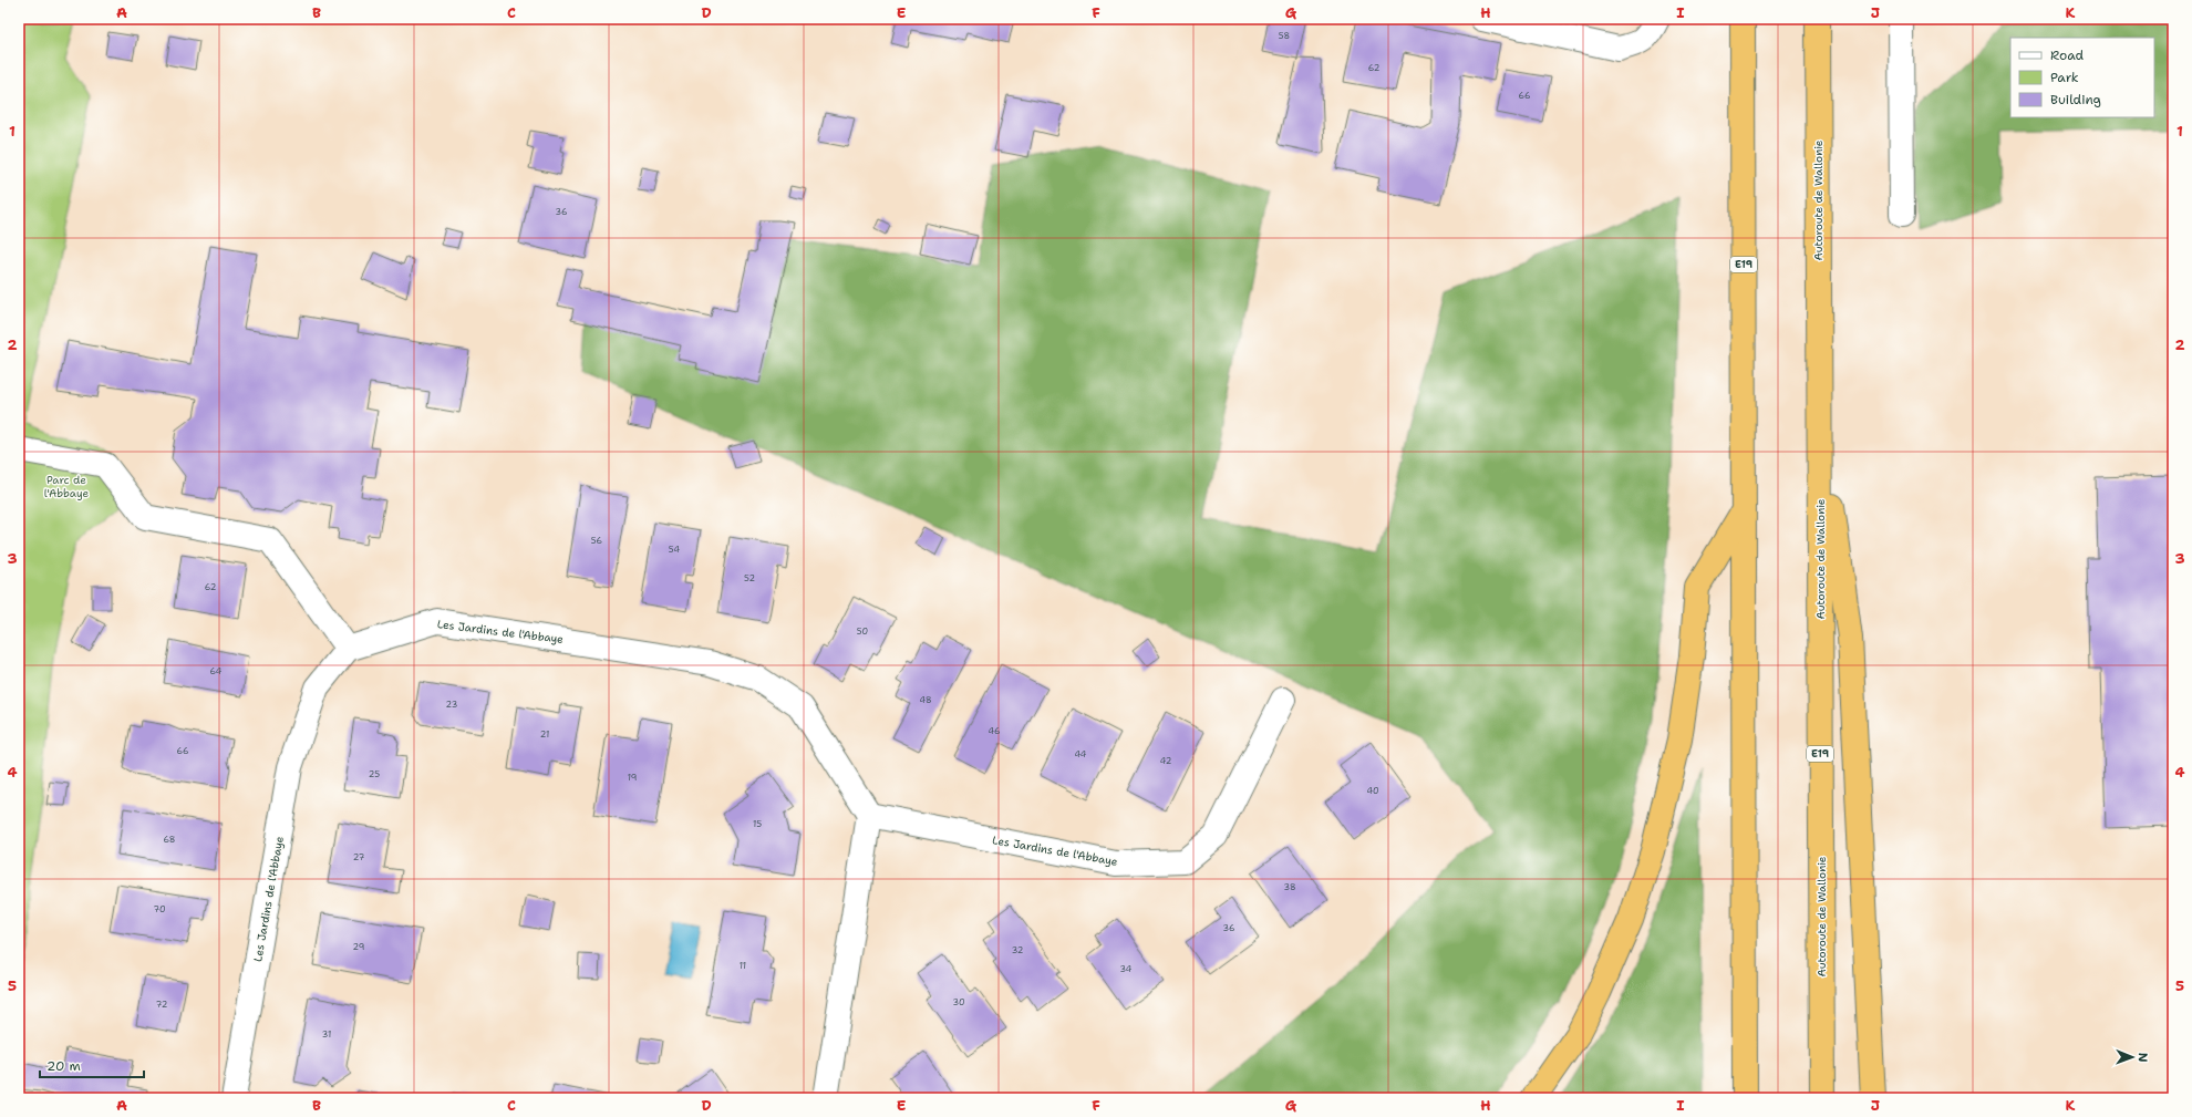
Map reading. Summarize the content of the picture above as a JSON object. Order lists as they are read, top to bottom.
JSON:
{
  "streets": {
    "highway": ["Autoroute de Wallonie", "E19"],
    "street": ["Les Jardins de l'Abbaye"]
  },
  "parks": ["Parc de l'Abbaye"],
  "house_numbers": [
    "58",
    "62",
    "66",
    "36",
    "56",
    "54",
    "52",
    "62",
    "50",
    "64",
    "48",
    "23",
    "46",
    "21",
    "66",
    "44",
    "42",
    "25",
    "19",
    "40",
    "15",
    "68",
    "27",
    "38",
    "70",
    "36",
    "29",
    "32",
    "11",
    "34",
    "30",
    "72",
    "31"
  ],
  "legend": ["Road", "Park", "Building"],
  "scale_bar": "20 m",
  "north": "right",
  "grid": {
    "columns": [
      "A",
      "B",
      "C",
      "D",
      "E",
      "F",
      "G",
      "H",
      "I",
      "J",
      "K"
    ],
    "rows": [
      "1",
      "2",
      "3",
      "4",
      "5"
    ]
  }
}
